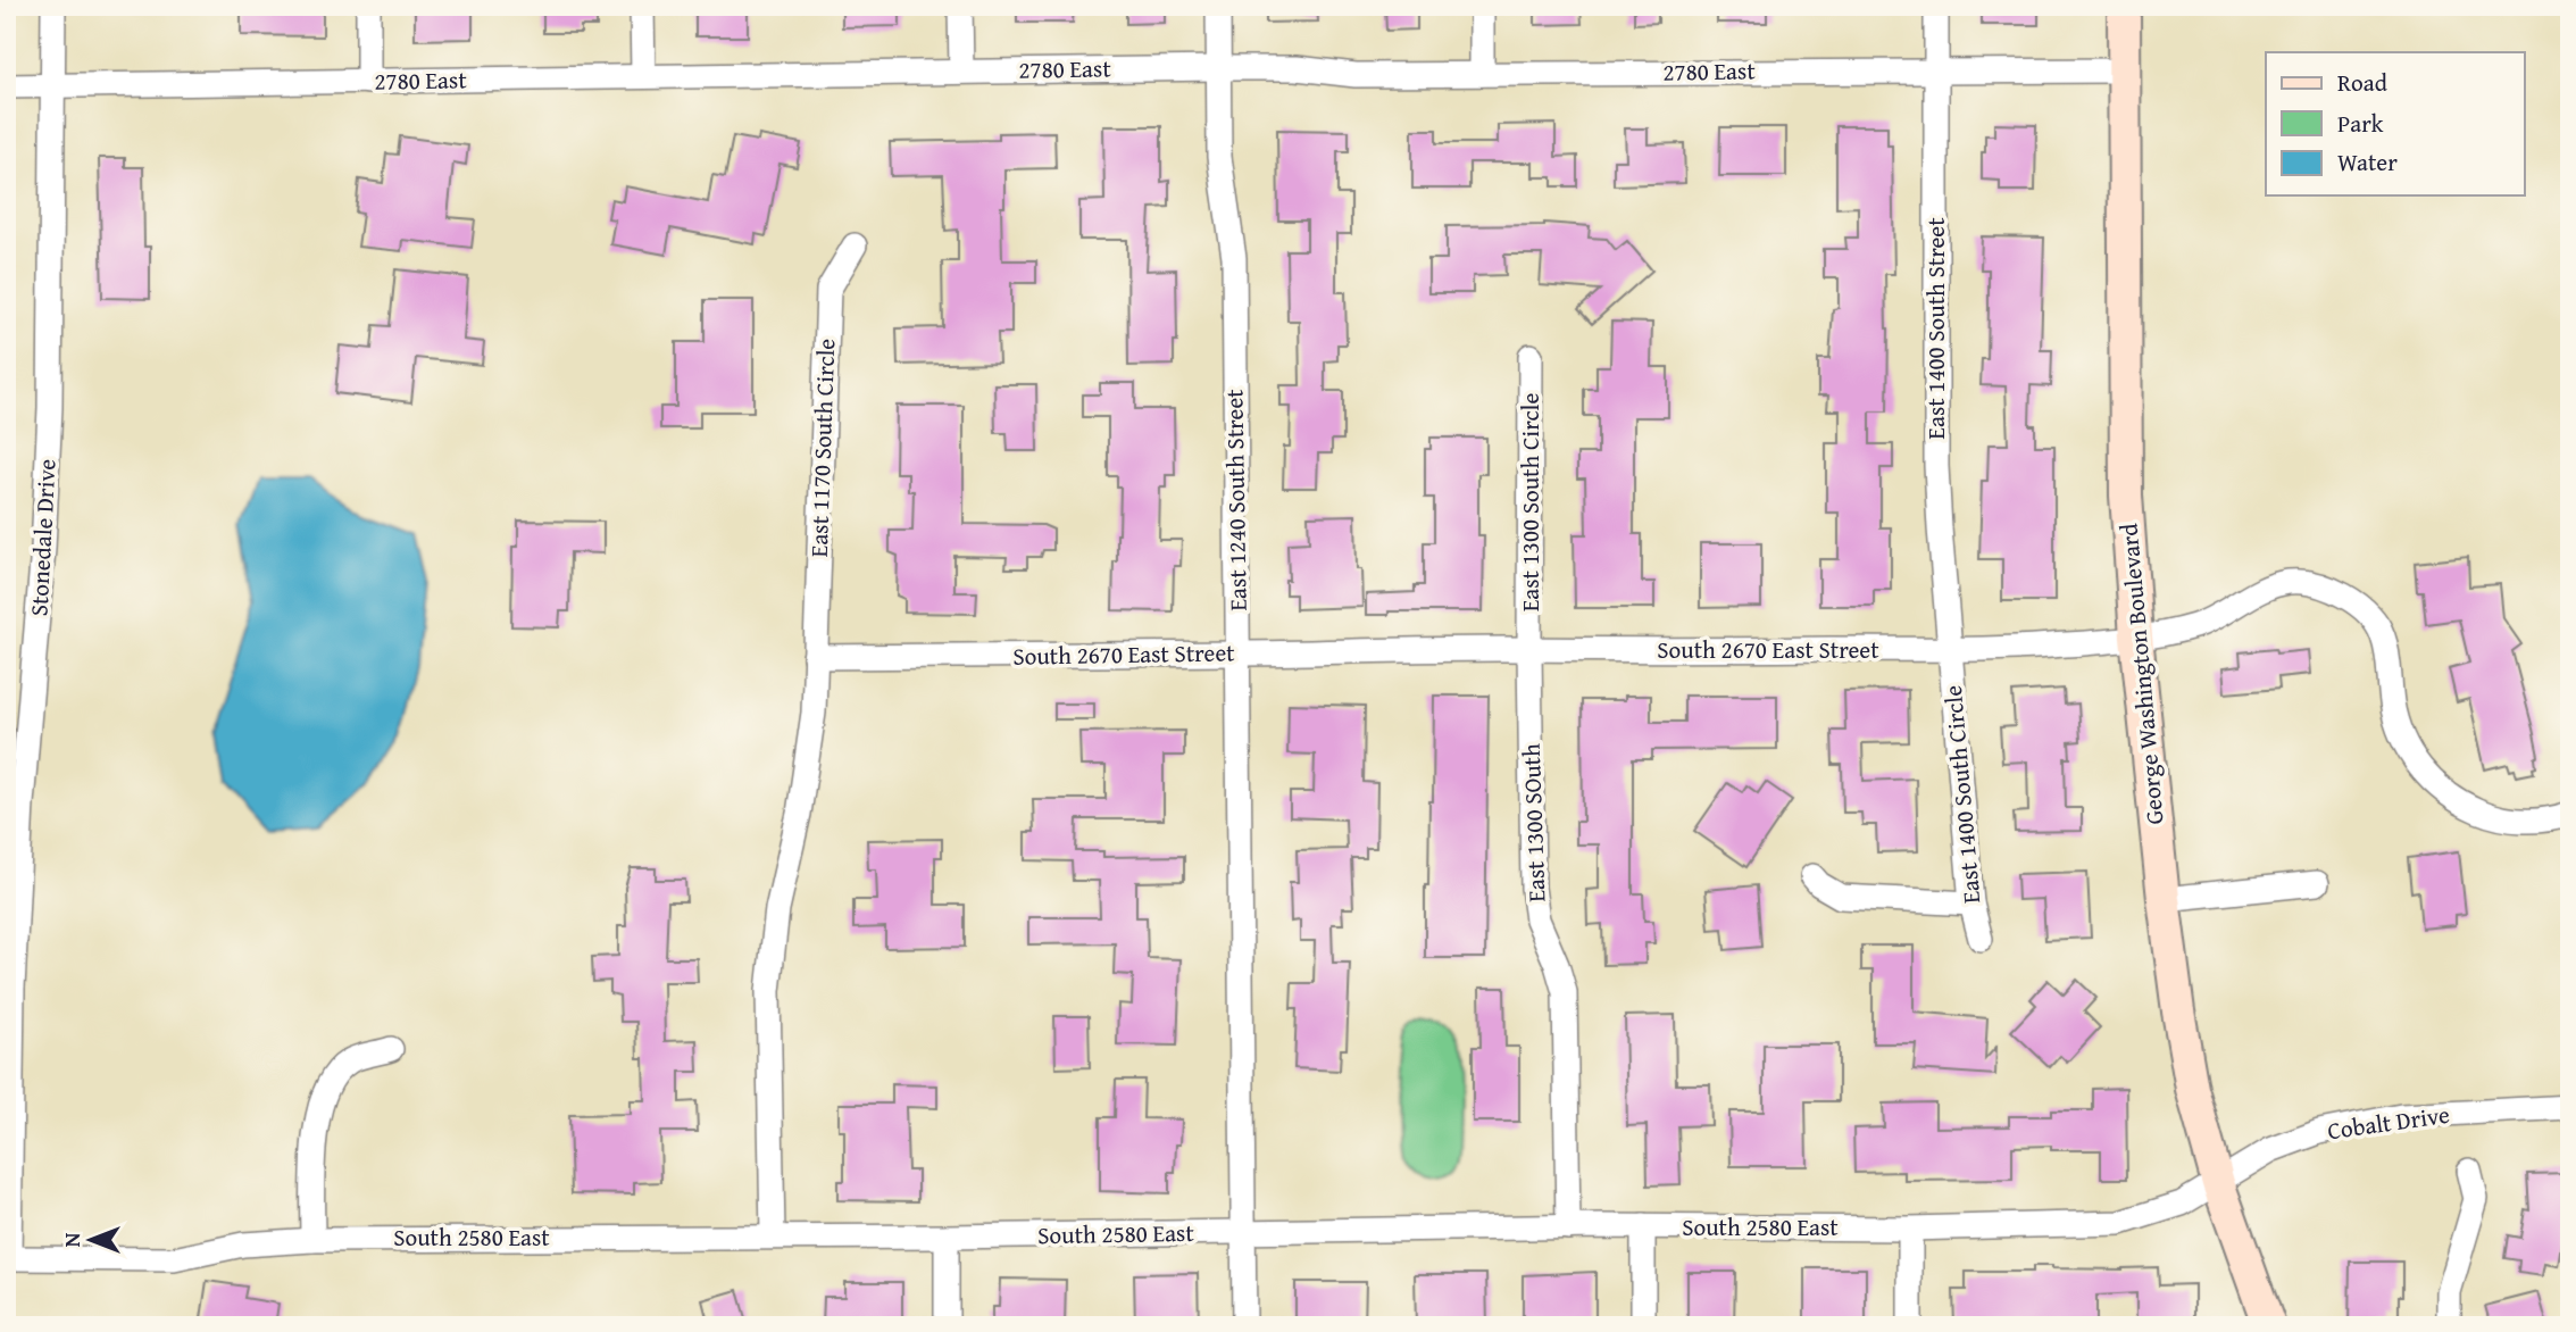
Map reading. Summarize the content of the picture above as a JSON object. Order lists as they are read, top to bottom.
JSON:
{
  "streets": {
    "main road": ["George Washington Boulevard"],
    "street": [
      "2780 East",
      "East 1400 South Street",
      "East 1170 South Circle",
      "East 1240 South Street",
      "East 1300 South Circle",
      "Stonedale Drive",
      "South 2670 East Street",
      "East 1400 South Circle",
      "East 1300 SOuth",
      "Cobalt Drive",
      "South 2580 East"
    ]
  },
  "crossings": [
    ["2780 East", "East 1400 South Street"],
    ["2780 East", "East 1240 South Street"],
    ["2780 East", "Stonedale Drive"],
    ["2780 East", "George Washington Boulevard"],
    ["East 1400 South Street", "South 2670 East Street"],
    ["East 1400 South Street", "East 1400 South Circle"],
    ["East 1170 South Circle", "South 2670 East Street"],
    ["East 1170 South Circle", "South 2580 East"],
    ["East 1240 South Street", "South 2670 East Street"],
    ["East 1240 South Street", "South 2580 East"],
    ["East 1300 South Circle", "South 2670 East Street"],
    ["East 1300 South Circle", "East 1300 SOuth"],
    ["Stonedale Drive", "South 2580 East"],
    ["South 2670 East Street", "George Washington Boulevard"],
    ["South 2670 East Street", "East 1400 South Circle"],
    ["South 2670 East Street", "East 1300 SOuth"],
    ["George Washington Boulevard", "Cobalt Drive"],
    ["George Washington Boulevard", "South 2580 East"],
    ["East 1300 SOuth", "South 2580 East"],
    ["Cobalt Drive", "South 2580 East"]
  ],
  "legend": ["Road", "Park", "Water"],
  "north": "left"
}
